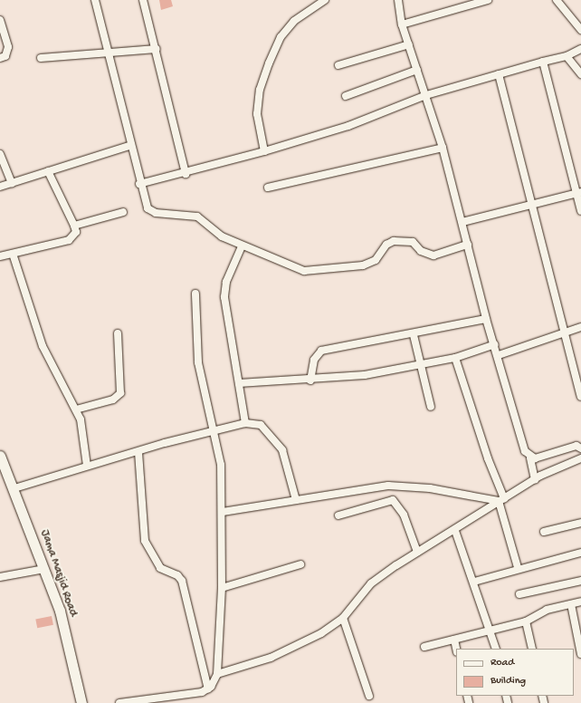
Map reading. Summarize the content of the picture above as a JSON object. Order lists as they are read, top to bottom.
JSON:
{
  "streets": {
    "street": ["Jama Masjid Road"]
  },
  "legend": ["Road", "Building"]
}
